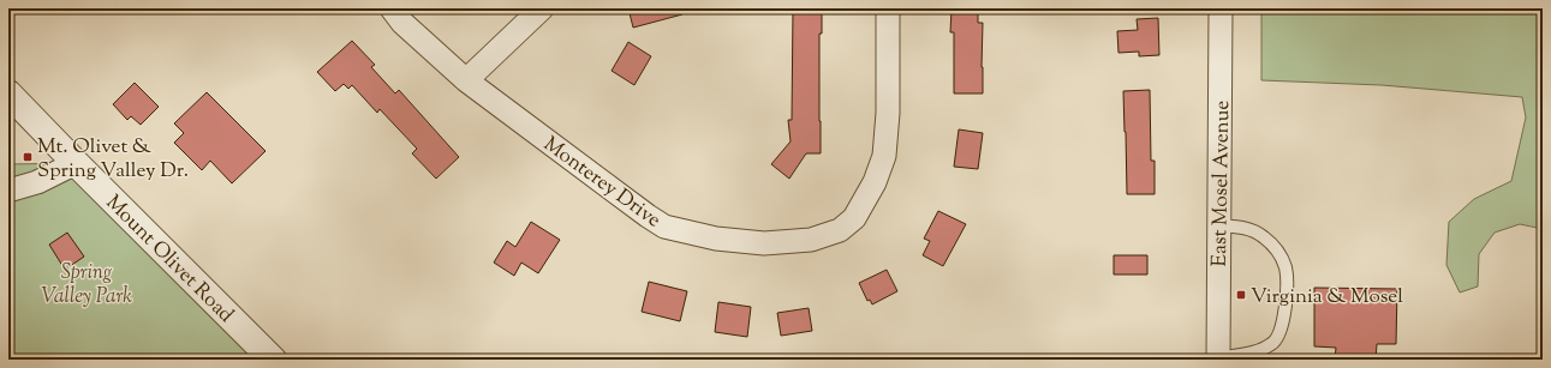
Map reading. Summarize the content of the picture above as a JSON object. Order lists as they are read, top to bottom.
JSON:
{
  "streets": {
    "street": ["Monterey Drive", "East Mosel Avenue", "Mount Olivet Road"]
  },
  "parks": ["Spring Valley Park"],
  "places": {
    "transit": ["Mt. Olivet & Spring Valley Dr.", "Virginia & Mosel"]
  }
}
